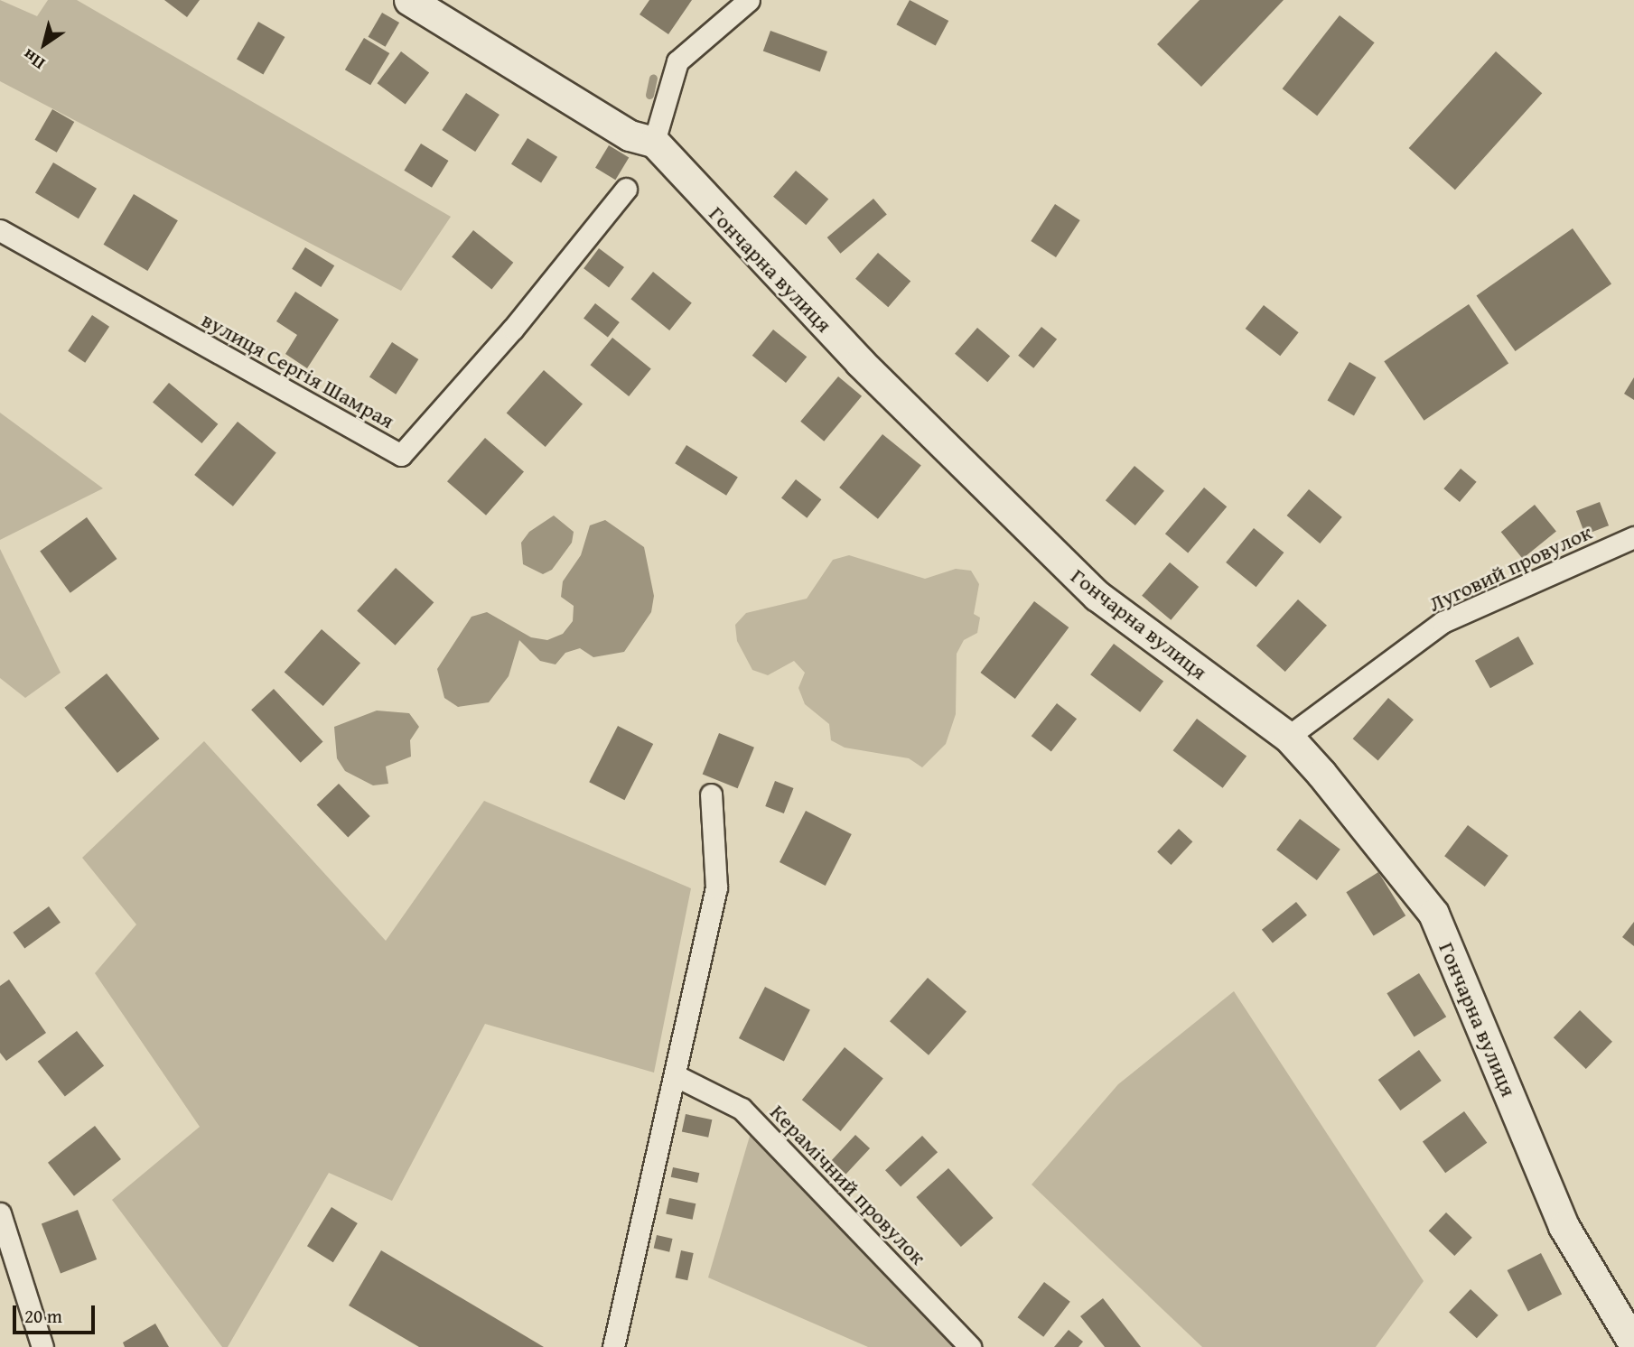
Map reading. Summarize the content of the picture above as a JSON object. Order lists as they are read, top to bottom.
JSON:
{
  "streets": {
    "street": [
      "Гончарна вулиця",
      "вулиця Сергія Шамрая",
      "Луговий провулок",
      "Керамічний провулок"
    ]
  },
  "crossings": [
    ["Гончарна вулиця", "Луговий провулок"]
  ],
  "scale_bar": "20 m",
  "north": "bottom left"
}
